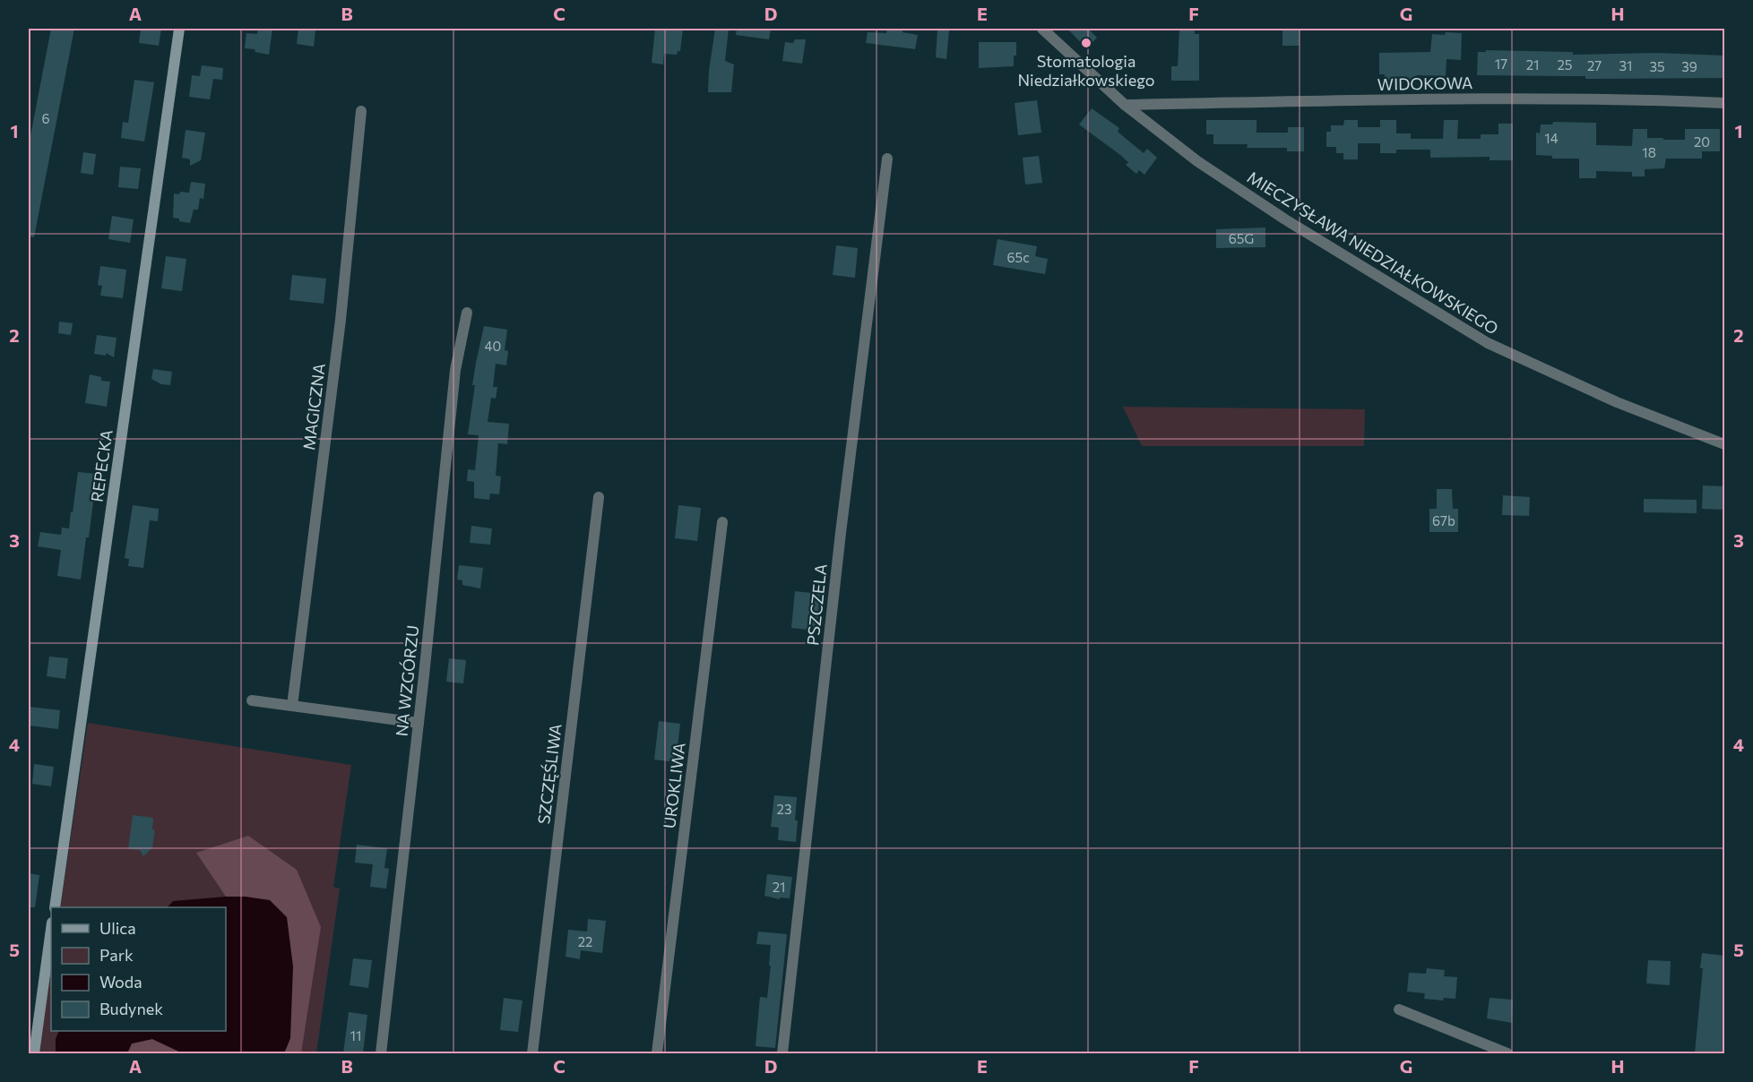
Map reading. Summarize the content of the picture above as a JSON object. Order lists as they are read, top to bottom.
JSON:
{
  "streets": {
    "street": [
      "WIDOKOWA",
      "MIECZYSŁAWA NIEDZIAŁKOWSKIEGO",
      "MAGICZNA",
      "REPECKA",
      "PSZCZELA",
      "NA WZGÓRZU",
      "SZCZĘŚLIWA",
      "UROKLIWA"
    ]
  },
  "crossings": [
    ["WIDOKOWA", "MIECZYSŁAWA NIEDZIAŁKOWSKIEGO"]
  ],
  "places": ["Stomatologia Niedziałkowskiego"],
  "house_numbers": [
    "17",
    "21",
    "25",
    "27",
    "31",
    "35",
    "39",
    "6",
    "14",
    "20",
    "18",
    "65G",
    "65c",
    "40",
    "67b",
    "23",
    "21",
    "22",
    "11"
  ],
  "legend": [
    "Ulica",
    "Park",
    "Woda",
    "Budynek"
  ],
  "grid": {
    "columns": [
      "A",
      "B",
      "C",
      "D",
      "E",
      "F",
      "G",
      "H"
    ],
    "rows": [
      "1",
      "2",
      "3",
      "4",
      "5"
    ]
  }
}
